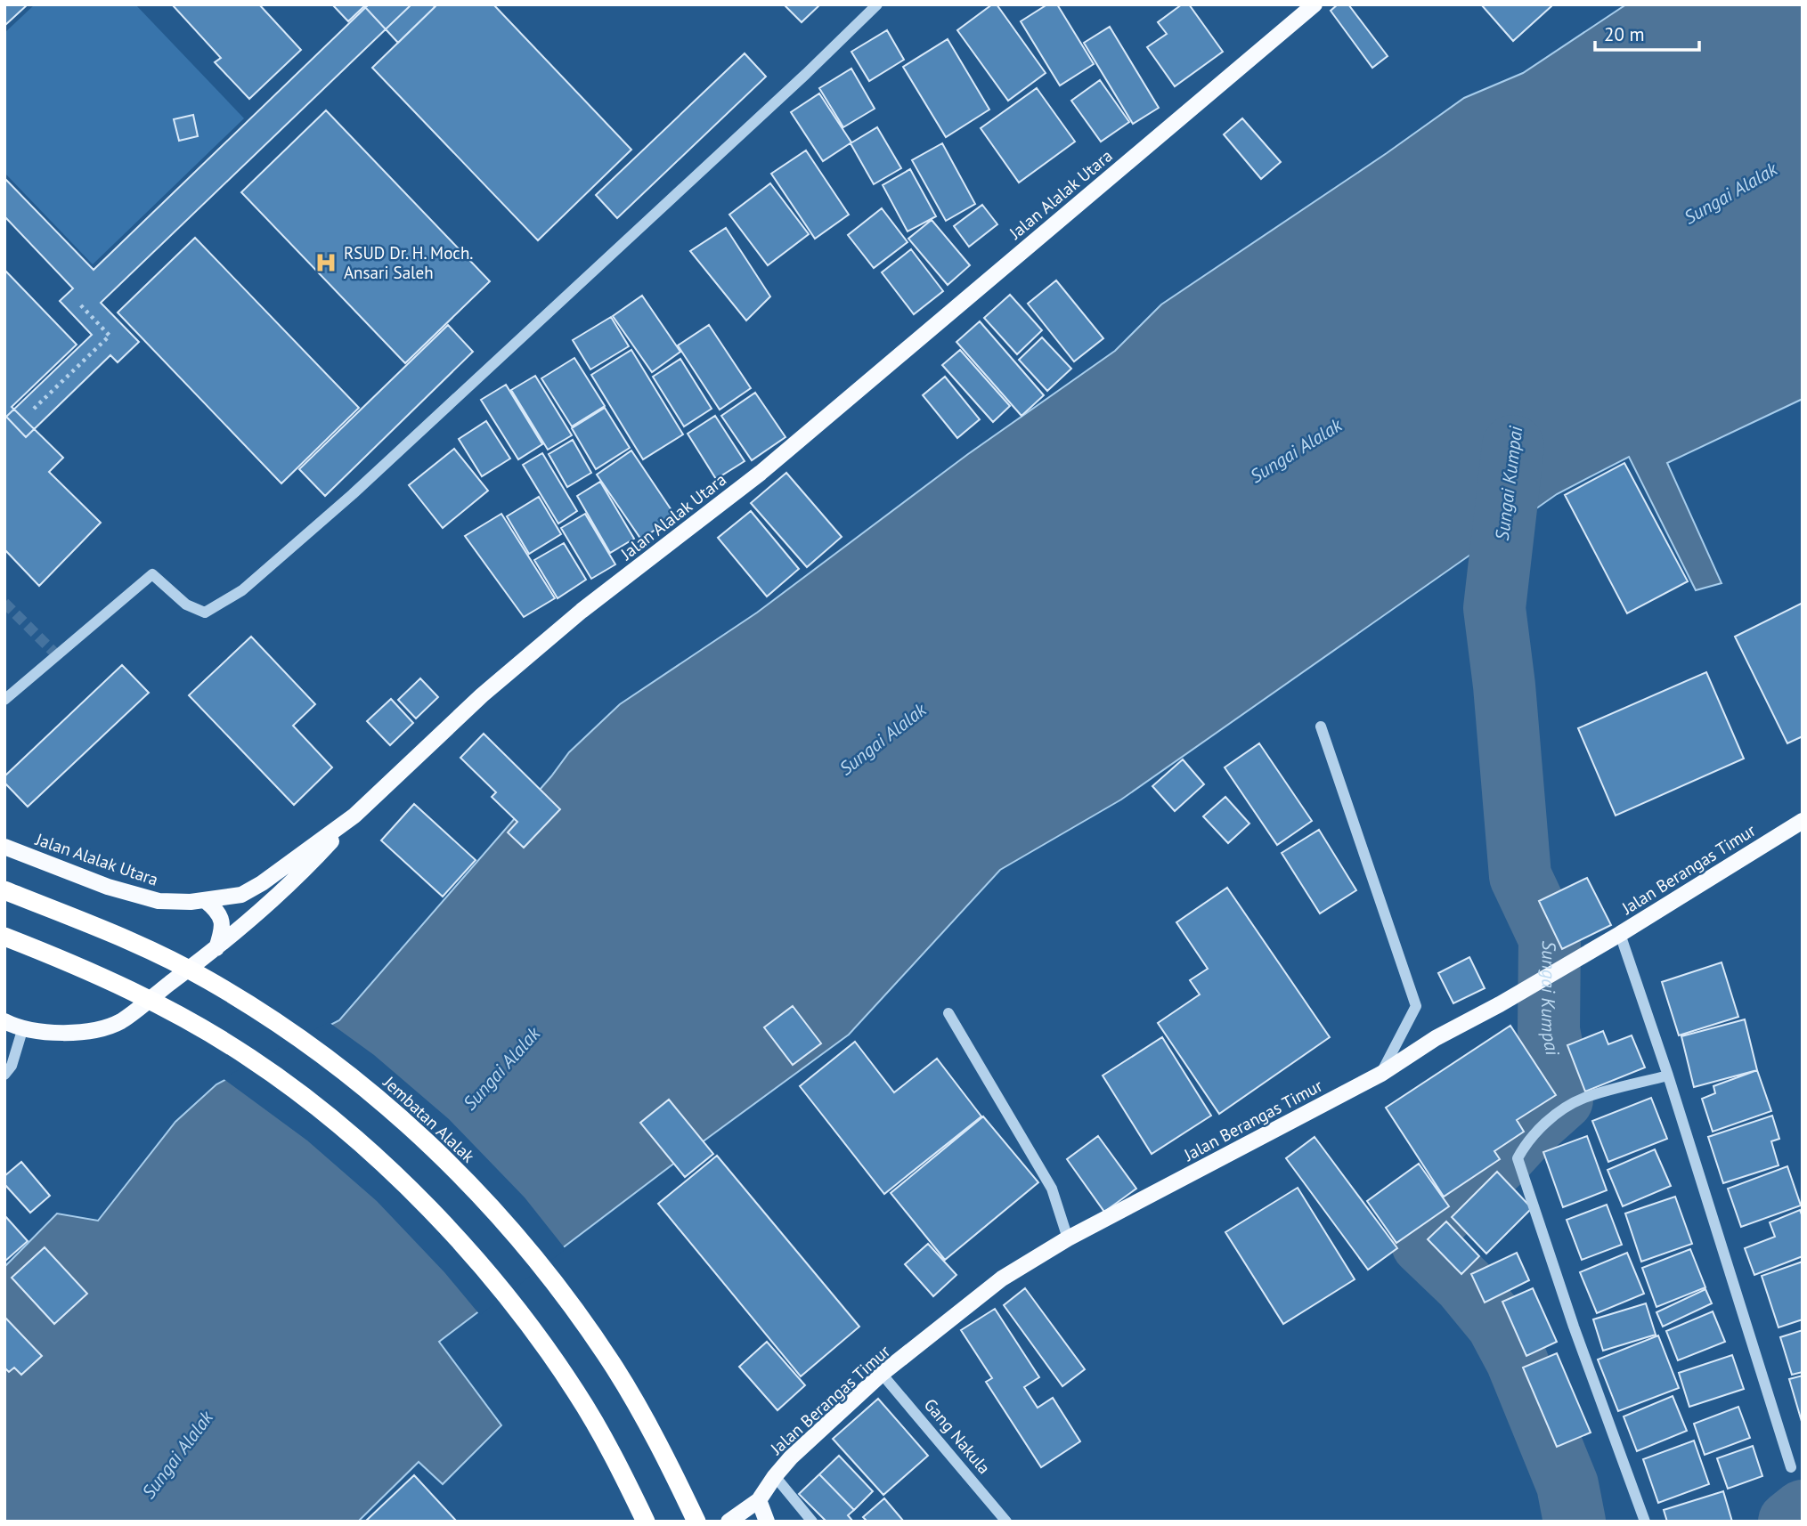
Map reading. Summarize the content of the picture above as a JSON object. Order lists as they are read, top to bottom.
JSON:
{
  "streets": {
    "highway": ["Jembatan Alalak"],
    "main road": ["Jalan Alalak Utara", "Jalan Berangas Timur"],
    "street": ["Gang Nakula"]
  },
  "crossings": [
    ["Jalan Berangas Timur", "Gang Nakula"]
  ],
  "water": ["Sungai Alalak", "Sungai Kumpai"],
  "places": {
    "hospital": ["RSUD Dr. H. Moch. Ansari Saleh"]
  },
  "scale_bar": "20 m"
}
